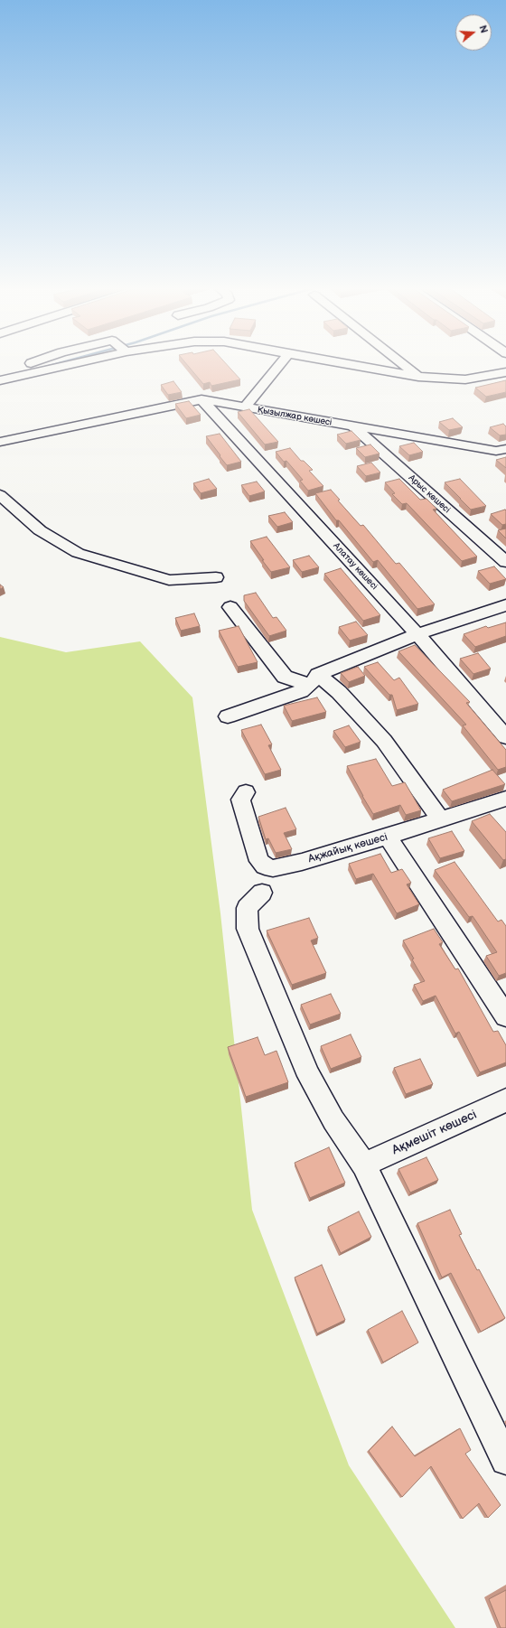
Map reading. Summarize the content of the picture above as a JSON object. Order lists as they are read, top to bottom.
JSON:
{
  "streets": {
    "street": [
      "Қызылжар көшесі",
      "Арыс көшесі",
      "Алатау көшесі",
      "Ақжайық көшесі",
      "Ақмешіт көшесі"
    ]
  },
  "crossings": [
    ["Қызылжар көшесі", "Арыс көшесі"],
    ["Қызылжар көшесі", "Алатау көшесі"]
  ],
  "north": "right"
}
